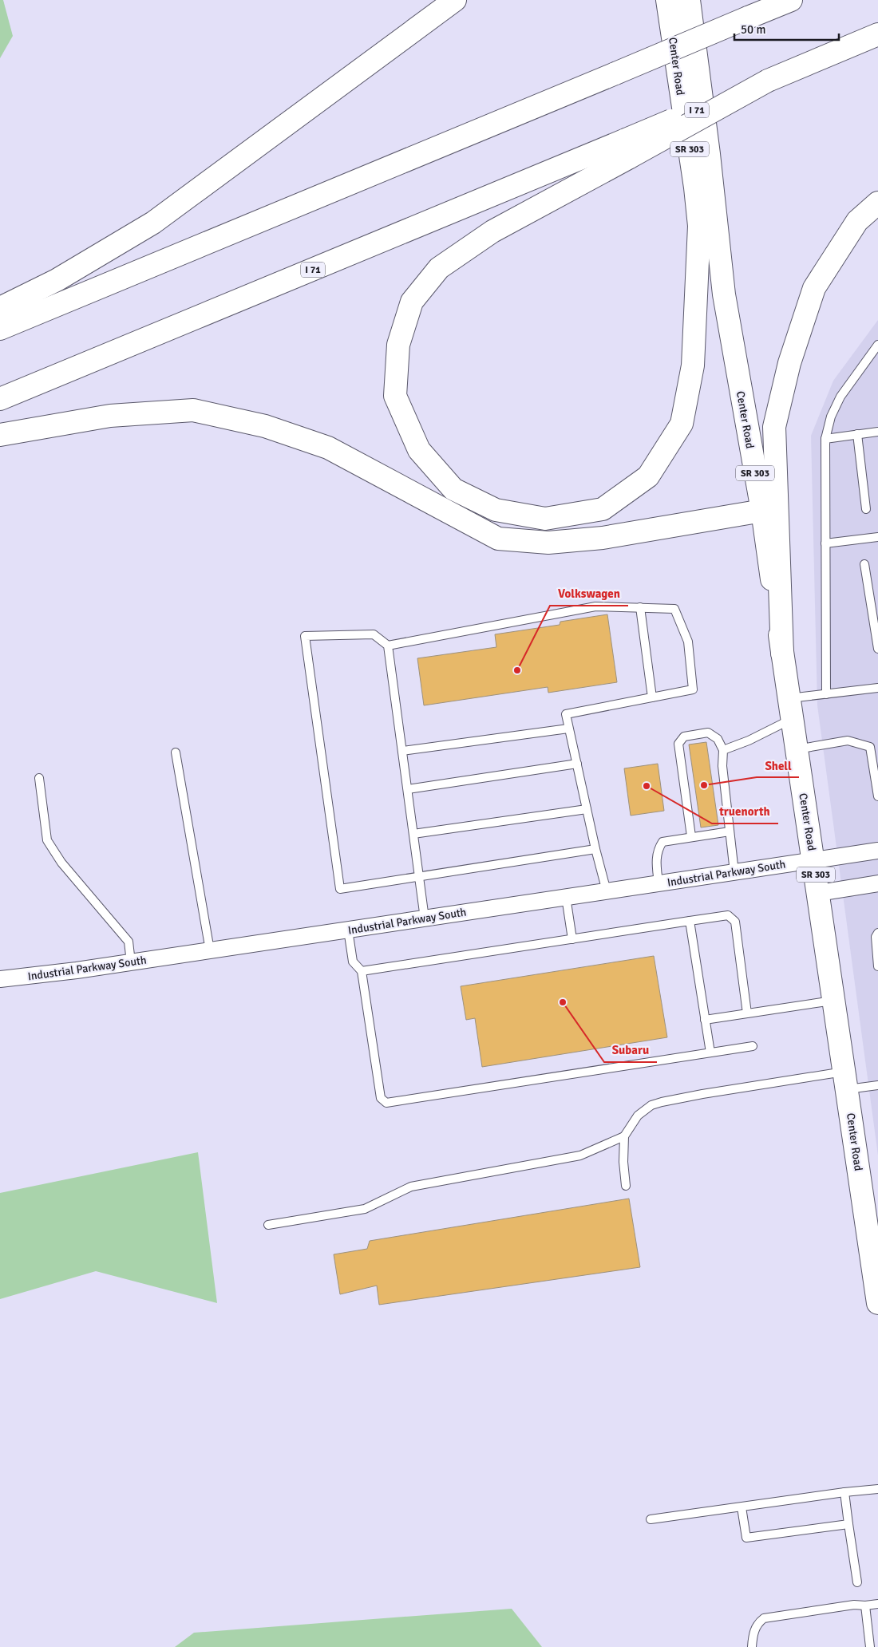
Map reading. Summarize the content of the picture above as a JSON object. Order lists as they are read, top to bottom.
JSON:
{
  "streets": {
    "main road": ["Center Road", "I 71", "SR 303"],
    "street": ["Industrial Parkway South"]
  },
  "crossings": [
    ["Center Road", "Industrial Parkway South"]
  ],
  "places": [
    "Volkswagen",
    "Shell",
    "truenorth",
    "Subaru"
  ],
  "scale_bar": "50 m"
}
